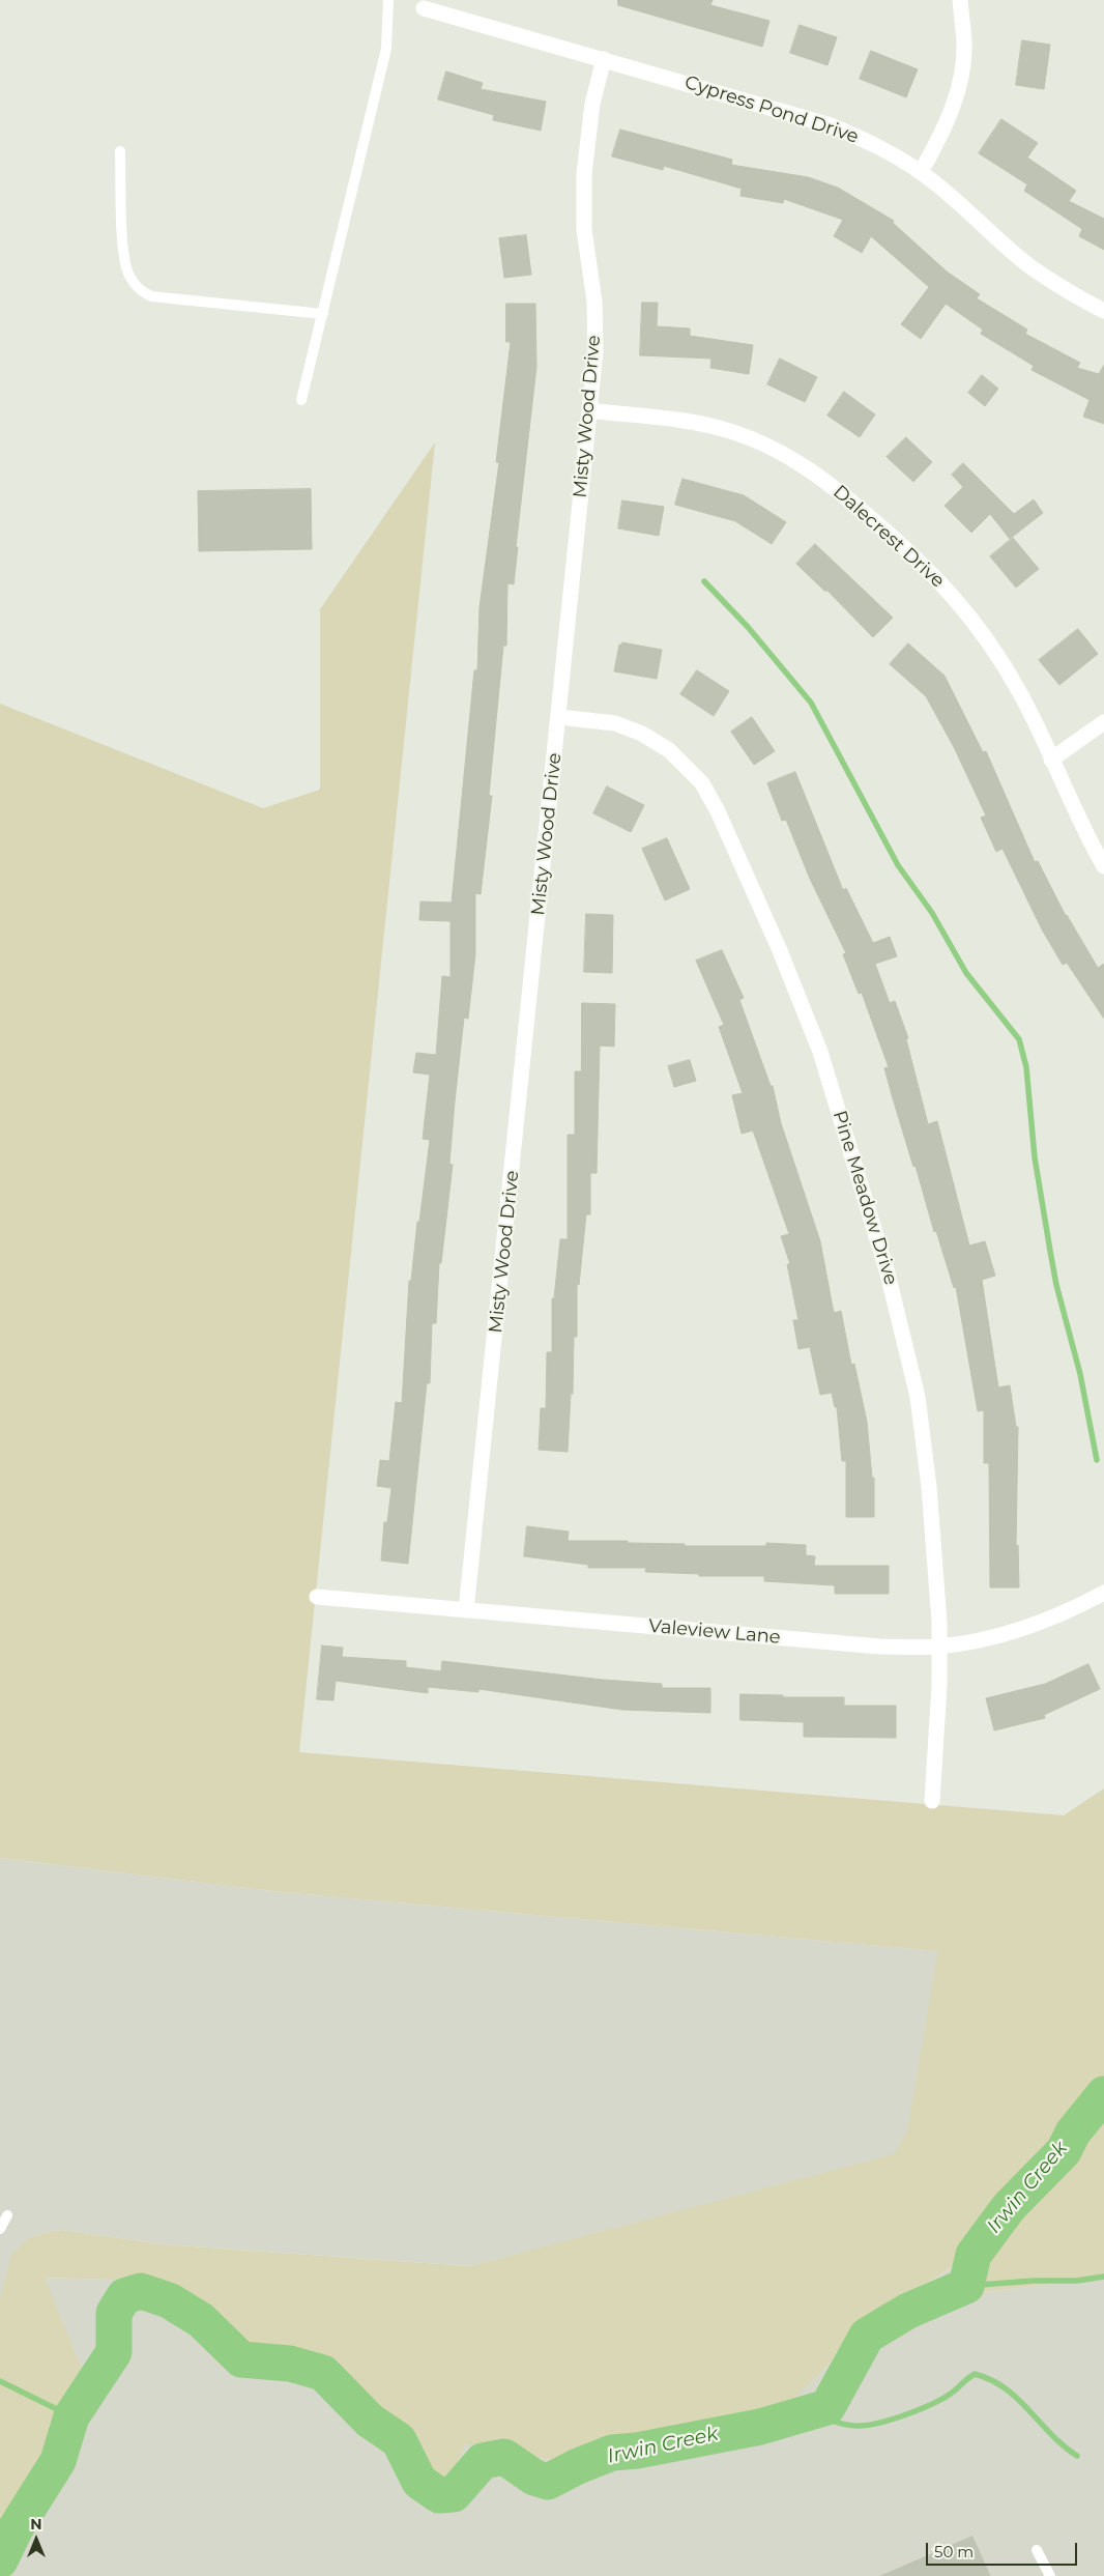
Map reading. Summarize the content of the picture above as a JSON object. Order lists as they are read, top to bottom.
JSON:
{
  "streets": {
    "street": [
      "Cypress Pond Drive",
      "Misty Wood Drive",
      "Dalecrest Drive",
      "Pine Meadow Drive",
      "Valeview Lane"
    ]
  },
  "crossings": [
    ["Cypress Pond Drive", "Misty Wood Drive"],
    ["Misty Wood Drive", "Dalecrest Drive"],
    ["Misty Wood Drive", "Pine Meadow Drive"],
    ["Misty Wood Drive", "Valeview Lane"],
    ["Pine Meadow Drive", "Valeview Lane"]
  ],
  "water": ["Irwin Creek"],
  "scale_bar": "50 m",
  "north": "top"
}
